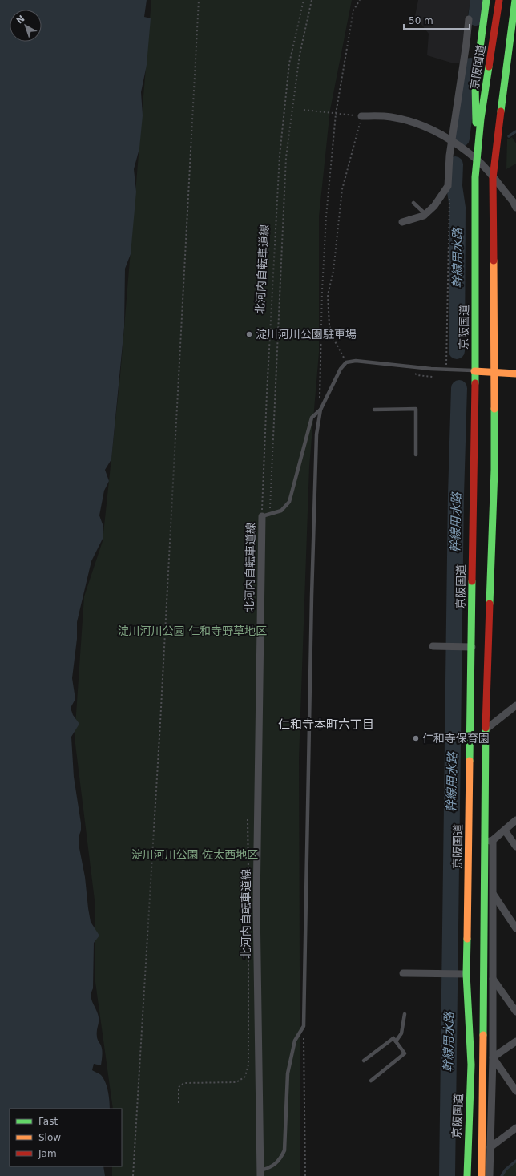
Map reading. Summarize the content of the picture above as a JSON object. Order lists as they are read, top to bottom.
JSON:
{
  "streets": {
    "main road": ["京阪国道"],
    "street": ["北河内自転車道線"]
  },
  "districts": ["仁和寺本町六丁目"],
  "water": ["幹線用水路"],
  "parks": ["淀川河川公園 仁和寺野草地区", "淀川河川公園 佐太西地区"],
  "places": ["淀川河川公園駐車場", "仁和寺保育園"],
  "legend": ["Fast", "Slow", "Jam"],
  "scale_bar": "50 m",
  "north": "top left"
}
